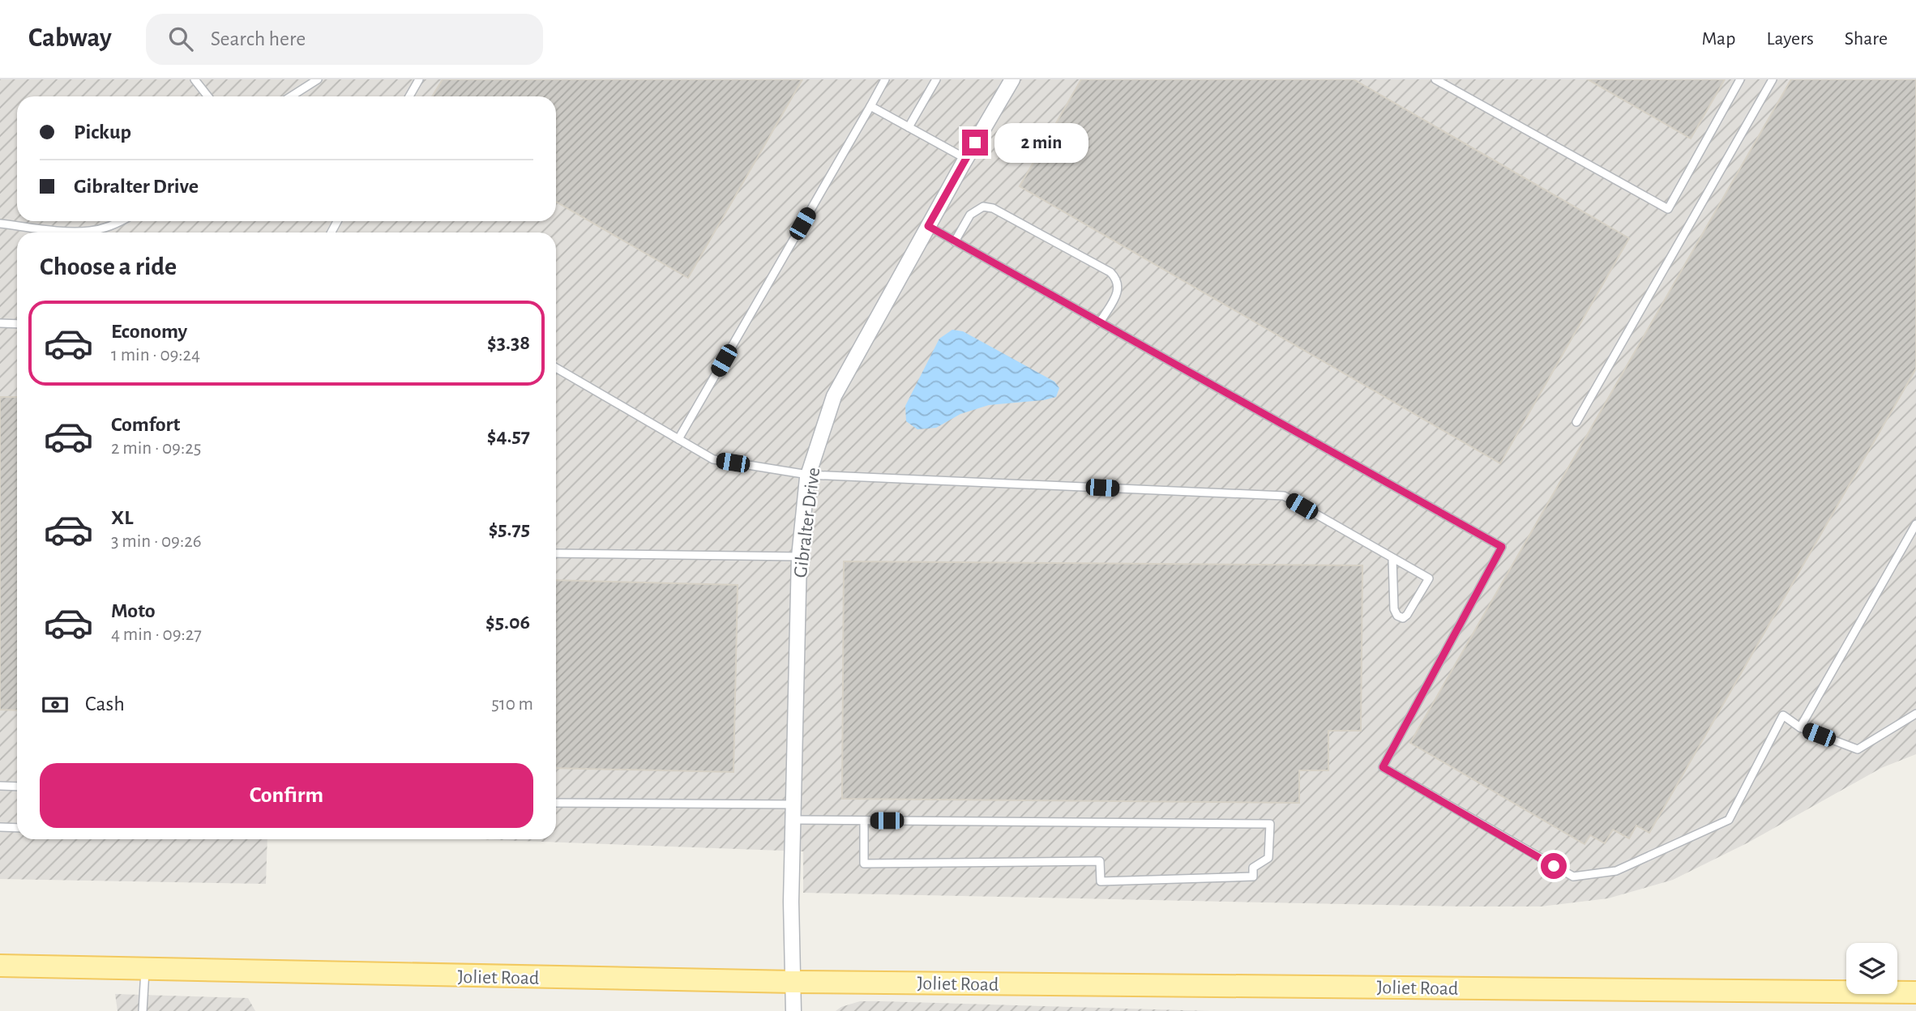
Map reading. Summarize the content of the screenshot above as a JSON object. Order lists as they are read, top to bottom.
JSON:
{
  "streets": {
    "main road": ["Joliet Road"],
    "street": ["Gibralter Drive"]
  },
  "crossings": [
    ["Gibralter Drive", "Joliet Road"]
  ],
  "page": {
    "header": "Cabway",
    "search": "Search here",
    "nav": ["Map", "Layers", "Share"],
    "banner": ["Pickup", "Gibralter Drive"],
    "bubble": "2 min",
    "heading": "Choose a ride",
    "list": [
      {
        "name": "Economy",
        "note": "1 min · 09:24",
        "value": "$3.38"
      },
      {
        "name": "Comfort",
        "note": "2 min · 09:25",
        "value": "$4.57"
      },
      {
        "name": "XL",
        "note": "3 min · 09:26",
        "value": "$5.75"
      },
      {
        "name": "Moto",
        "note": "4 min · 09:27",
        "value": "$5.06"
      }
    ],
    "pay": ["Cash", "510 m"],
    "buttons": "Confirm"
  }
}
